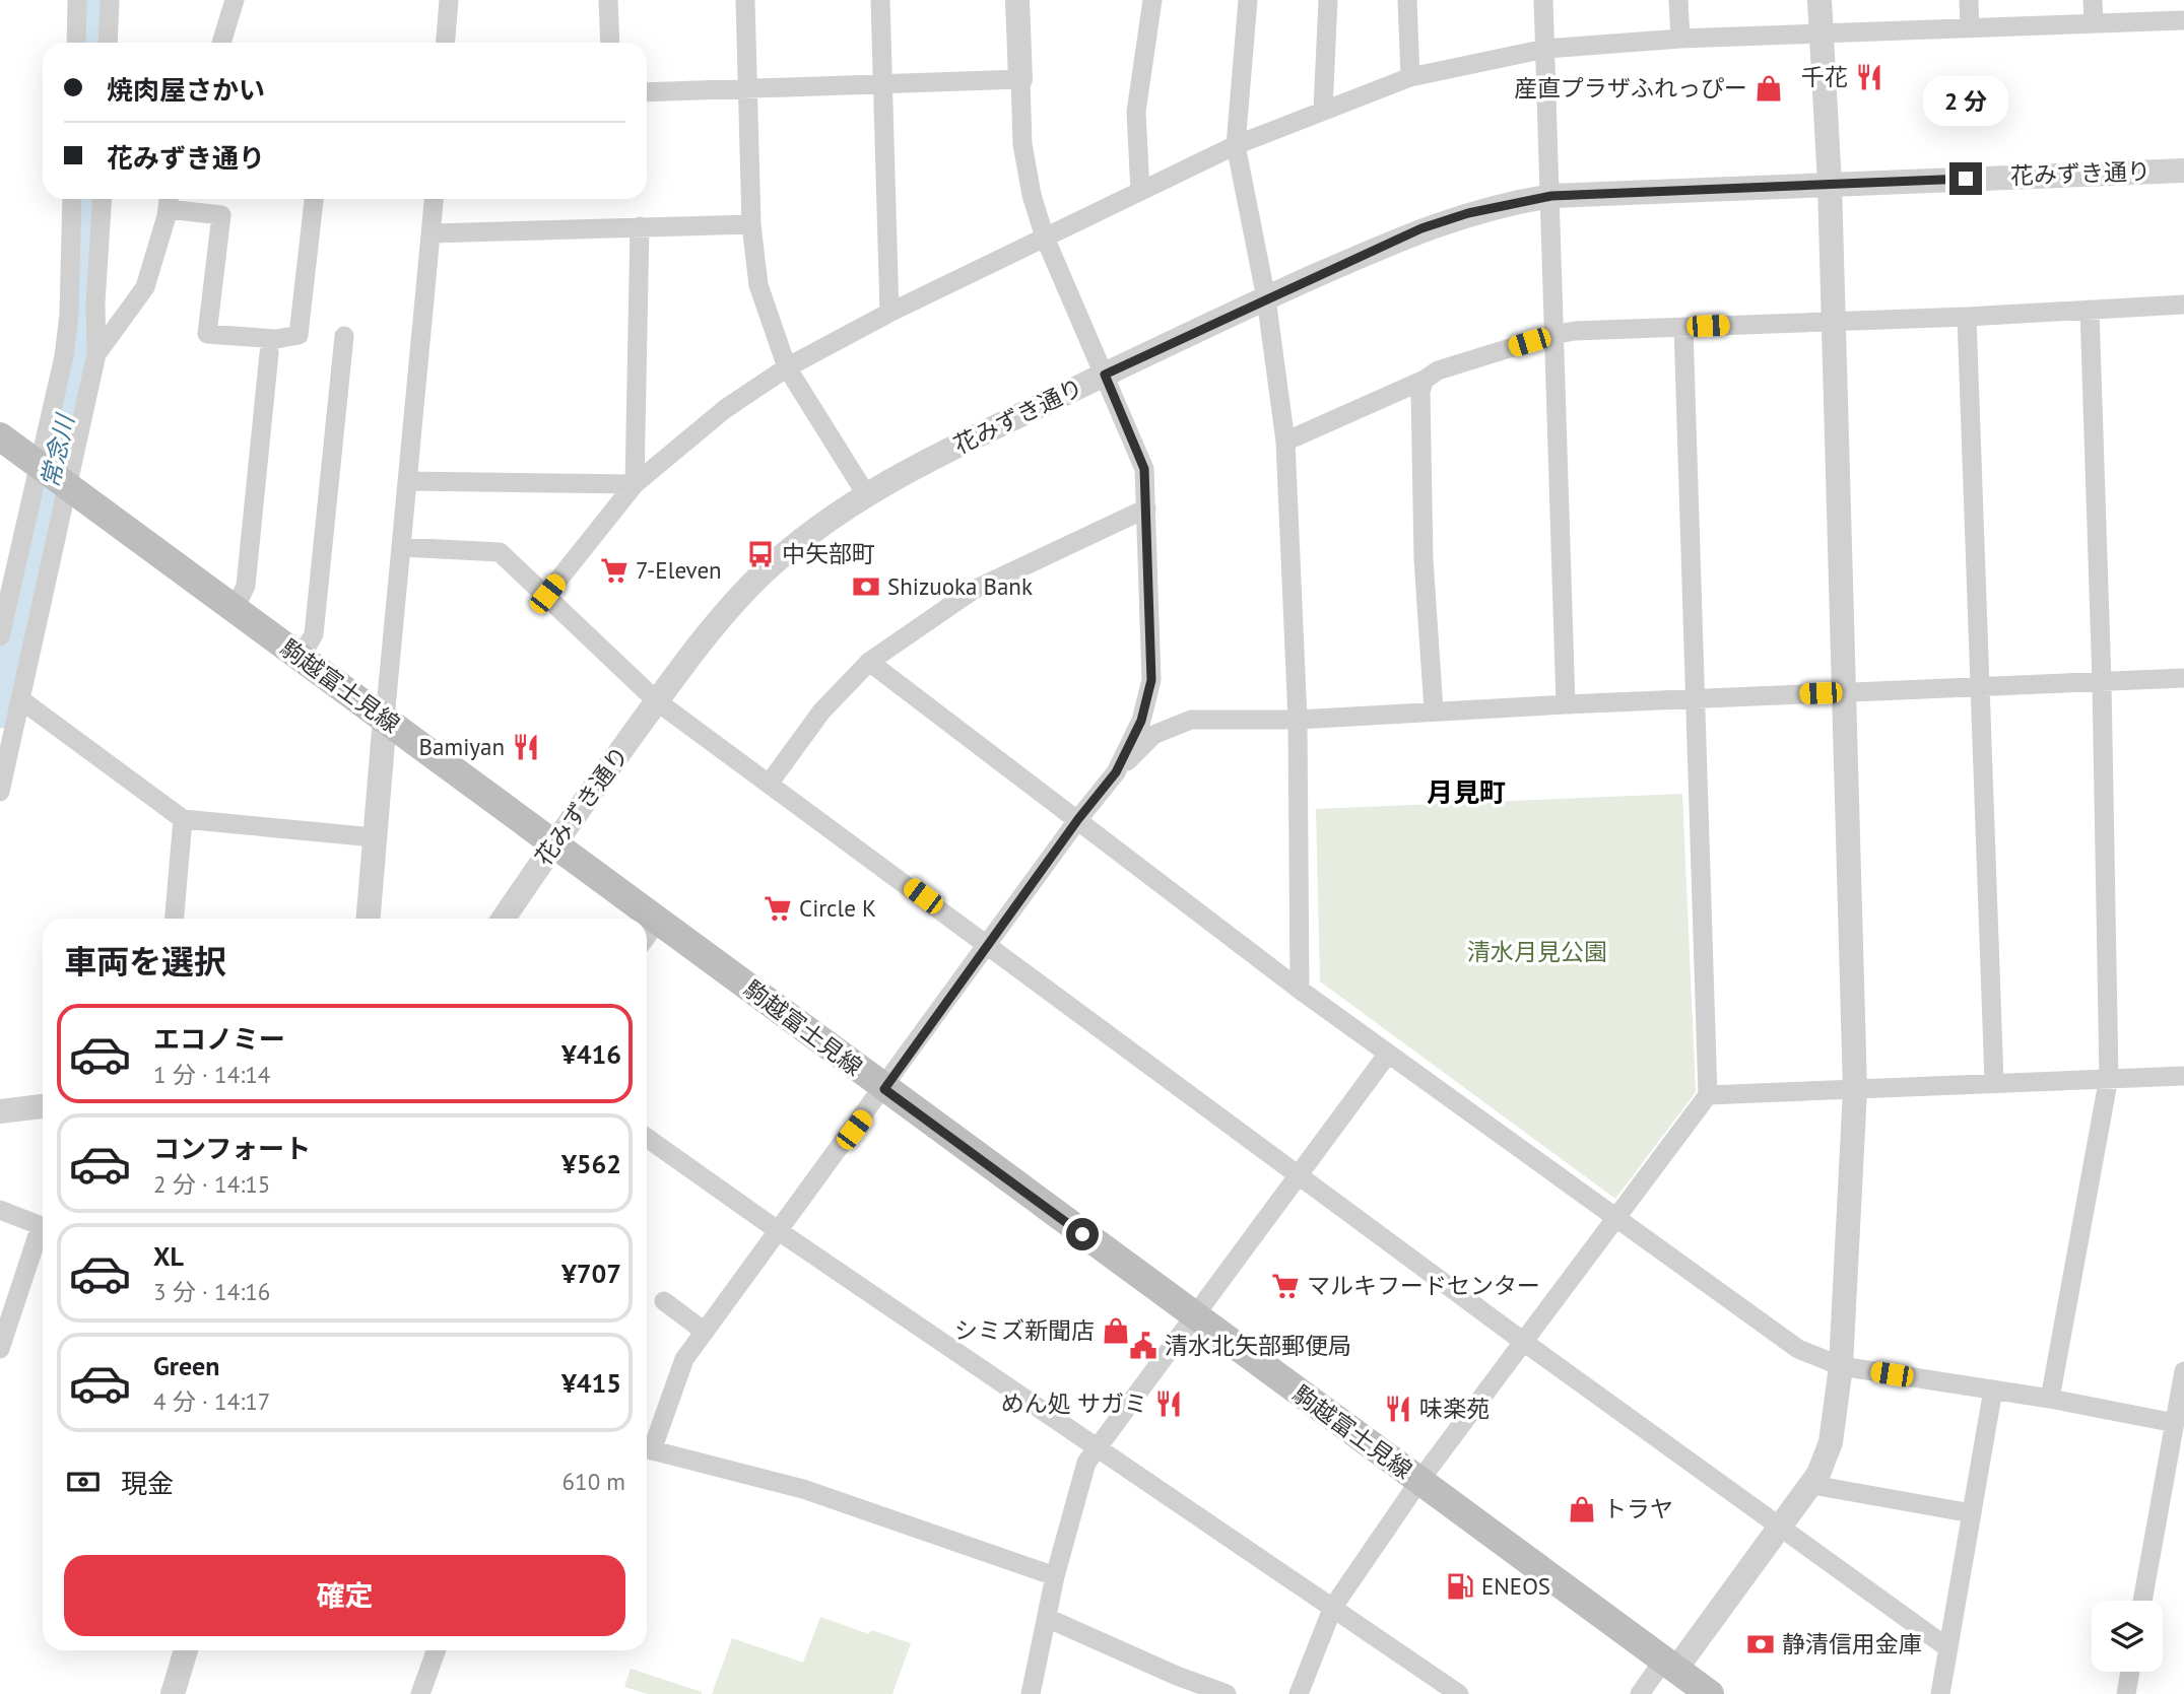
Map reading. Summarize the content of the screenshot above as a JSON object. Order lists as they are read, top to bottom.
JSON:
{
  "streets": {
    "main road": ["駒越富士見線"],
    "street": ["花みずき通り"]
  },
  "crossings": [
    ["花みずき通り", "駒越富士見線"]
  ],
  "districts": ["月見町"],
  "water": ["常念川"],
  "parks": ["清水月見公園"],
  "places": {
    "restaurant": [
      "千花",
      "Bamiyan",
      "めん処 サガミ",
      "味楽苑"
    ],
    "shop": ["産直プラザふれっぴー", "シミズ新聞店", "トラヤ"],
    "bus stop": ["中矢部町"],
    "supermarket": ["7-Eleven", "Circle K", "マルキフードセンター"],
    "bank": ["Shizuoka Bank", "静清信用金庫"],
    "public building": ["清水北矢部郵便局"],
    "fuel station": ["ENEOS"]
  },
  "page": {
    "banner": ["焼肉屋さかい", "花みずき通り"],
    "bubble": "2 分",
    "heading": "車両を選択",
    "list": [
      {
        "name": "エコノミー",
        "note": "1 分 · 14:14",
        "value": "¥416"
      },
      {
        "name": "コンフォート",
        "note": "2 分 · 14:15",
        "value": "¥562"
      },
      {
        "name": "XL",
        "note": "3 分 · 14:16",
        "value": "¥707"
      },
      {
        "name": "Green",
        "note": "4 分 · 14:17",
        "value": "¥415"
      }
    ],
    "pay": ["現金", "610 m"],
    "buttons": "確定"
  }
}
